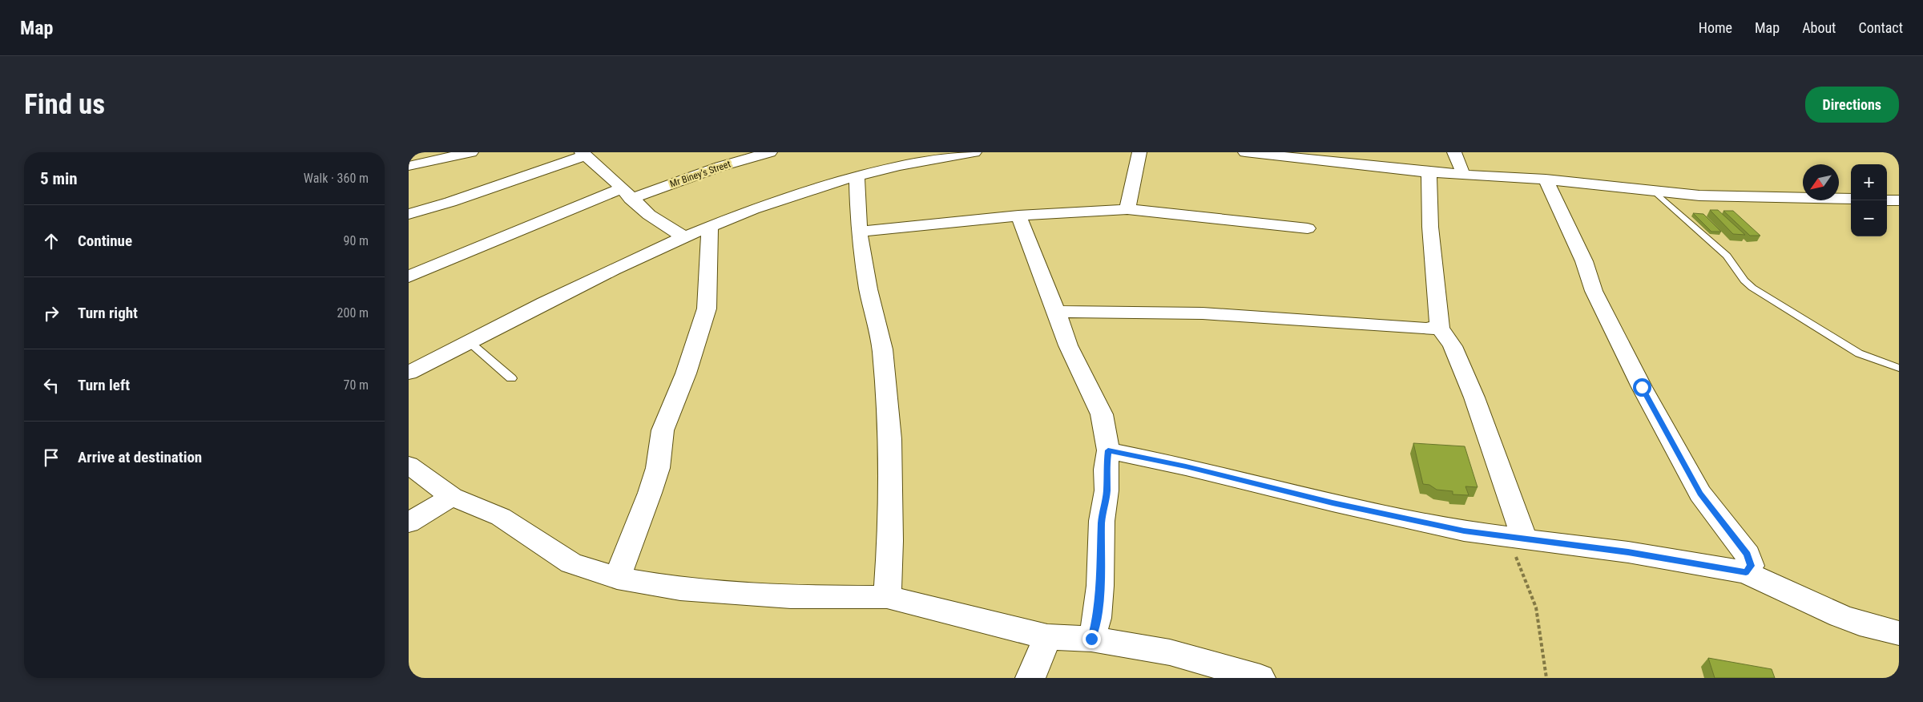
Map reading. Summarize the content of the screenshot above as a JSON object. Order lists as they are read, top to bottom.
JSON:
{
  "streets": {
    "street": ["Mr Biney’s Street"]
  },
  "north": "bottom left",
  "page": {
    "header": "Map",
    "nav": [
      "Home",
      "Map",
      "About",
      "Contact"
    ],
    "buttons": "Directions",
    "title": "Find us",
    "heading": ["5 min", "Walk · 360 m"],
    "map_buttons": ["+", "−"],
    "list": [
      ["Continue", "90 m"],
      ["Turn right", "200 m"],
      ["Turn left", "70 m"],
      "Arrive at destination"
    ]
  }
}
